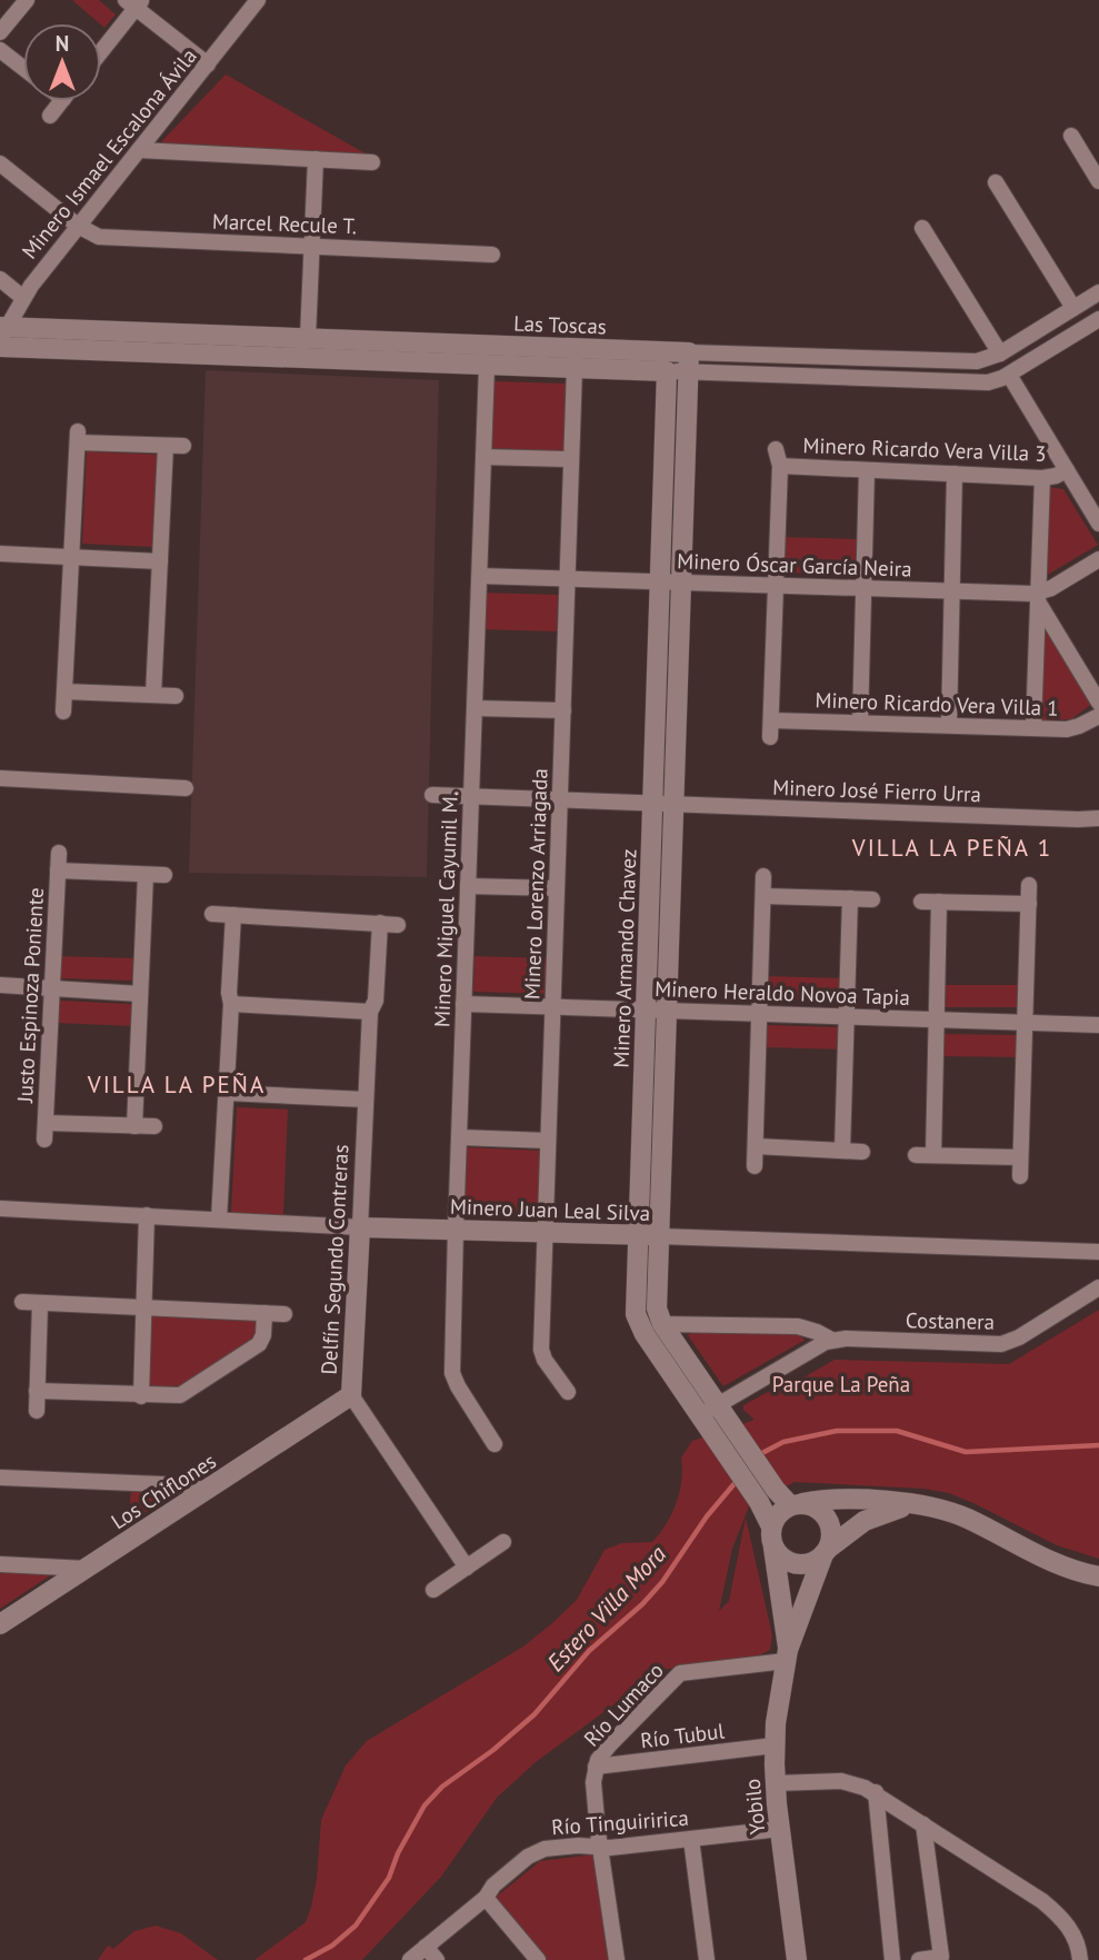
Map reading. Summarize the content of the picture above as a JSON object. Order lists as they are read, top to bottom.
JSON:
{
  "streets": {
    "street": [
      "Minero Ismael Escalona Ávila",
      "Marcel Recule T.",
      "Las Toscas",
      "Minero Ricardo Vera Villa 3",
      "Minero Óscar García Neira",
      "Minero Ricardo Vera Villa 1",
      "Minero José Fierro Urra",
      "Minero Lorenzo Arriagada",
      "Minero Miguel Cayumil M.",
      "Minero Armando Chavez",
      "Minero Heraldo Novoa Tapia",
      "Justo Espinoza Poniente",
      "Minero Juan Leal Silva",
      "Delfín Segundo Contreras",
      "Costanera",
      "Los Chiflones",
      "Río Lumaco",
      "Río Tubul",
      "Yobilo",
      "Río Tinguiririca"
    ]
  },
  "crossings": [
    ["Minero Ismael Escalona Ávila", "Marcel Recule T."],
    ["Minero Ismael Escalona Ávila", "Las Toscas"],
    ["Las Toscas", "Minero Lorenzo Arriagada"],
    ["Las Toscas", "Minero Miguel Cayumil M."],
    ["Las Toscas", "Minero Armando Chavez"],
    ["Minero Óscar García Neira", "Minero Ricardo Vera Villa 1"],
    ["Minero Óscar García Neira", "Minero Lorenzo Arriagada"],
    ["Minero Óscar García Neira", "Minero Miguel Cayumil M."],
    ["Minero Óscar García Neira", "Minero Armando Chavez"],
    ["Minero José Fierro Urra", "Minero Lorenzo Arriagada"],
    ["Minero José Fierro Urra", "Minero Miguel Cayumil M."],
    ["Minero José Fierro Urra", "Minero Armando Chavez"],
    ["Minero Lorenzo Arriagada", "Minero Heraldo Novoa Tapia"],
    ["Minero Lorenzo Arriagada", "Minero Juan Leal Silva"],
    ["Minero Miguel Cayumil M.", "Minero Heraldo Novoa Tapia"],
    ["Minero Miguel Cayumil M.", "Minero Juan Leal Silva"],
    ["Minero Armando Chavez", "Minero Heraldo Novoa Tapia"],
    ["Minero Armando Chavez", "Minero Juan Leal Silva"],
    ["Minero Armando Chavez", "Costanera"],
    ["Minero Armando Chavez", "Yobilo"],
    ["Minero Juan Leal Silva", "Delfín Segundo Contreras"],
    ["Delfín Segundo Contreras", "Los Chiflones"],
    ["Río Lumaco", "Río Tubul"],
    ["Río Lumaco", "Yobilo"],
    ["Río Lumaco", "Río Tinguiririca"],
    ["Río Tubul", "Yobilo"],
    ["Yobilo", "Río Tinguiririca"]
  ],
  "districts": ["VILLA LA PEÑA 1", "VILLA LA PEÑA"],
  "water": ["Estero Villa Mora"],
  "parks": ["Parque La Peña"],
  "north": "top"
}
